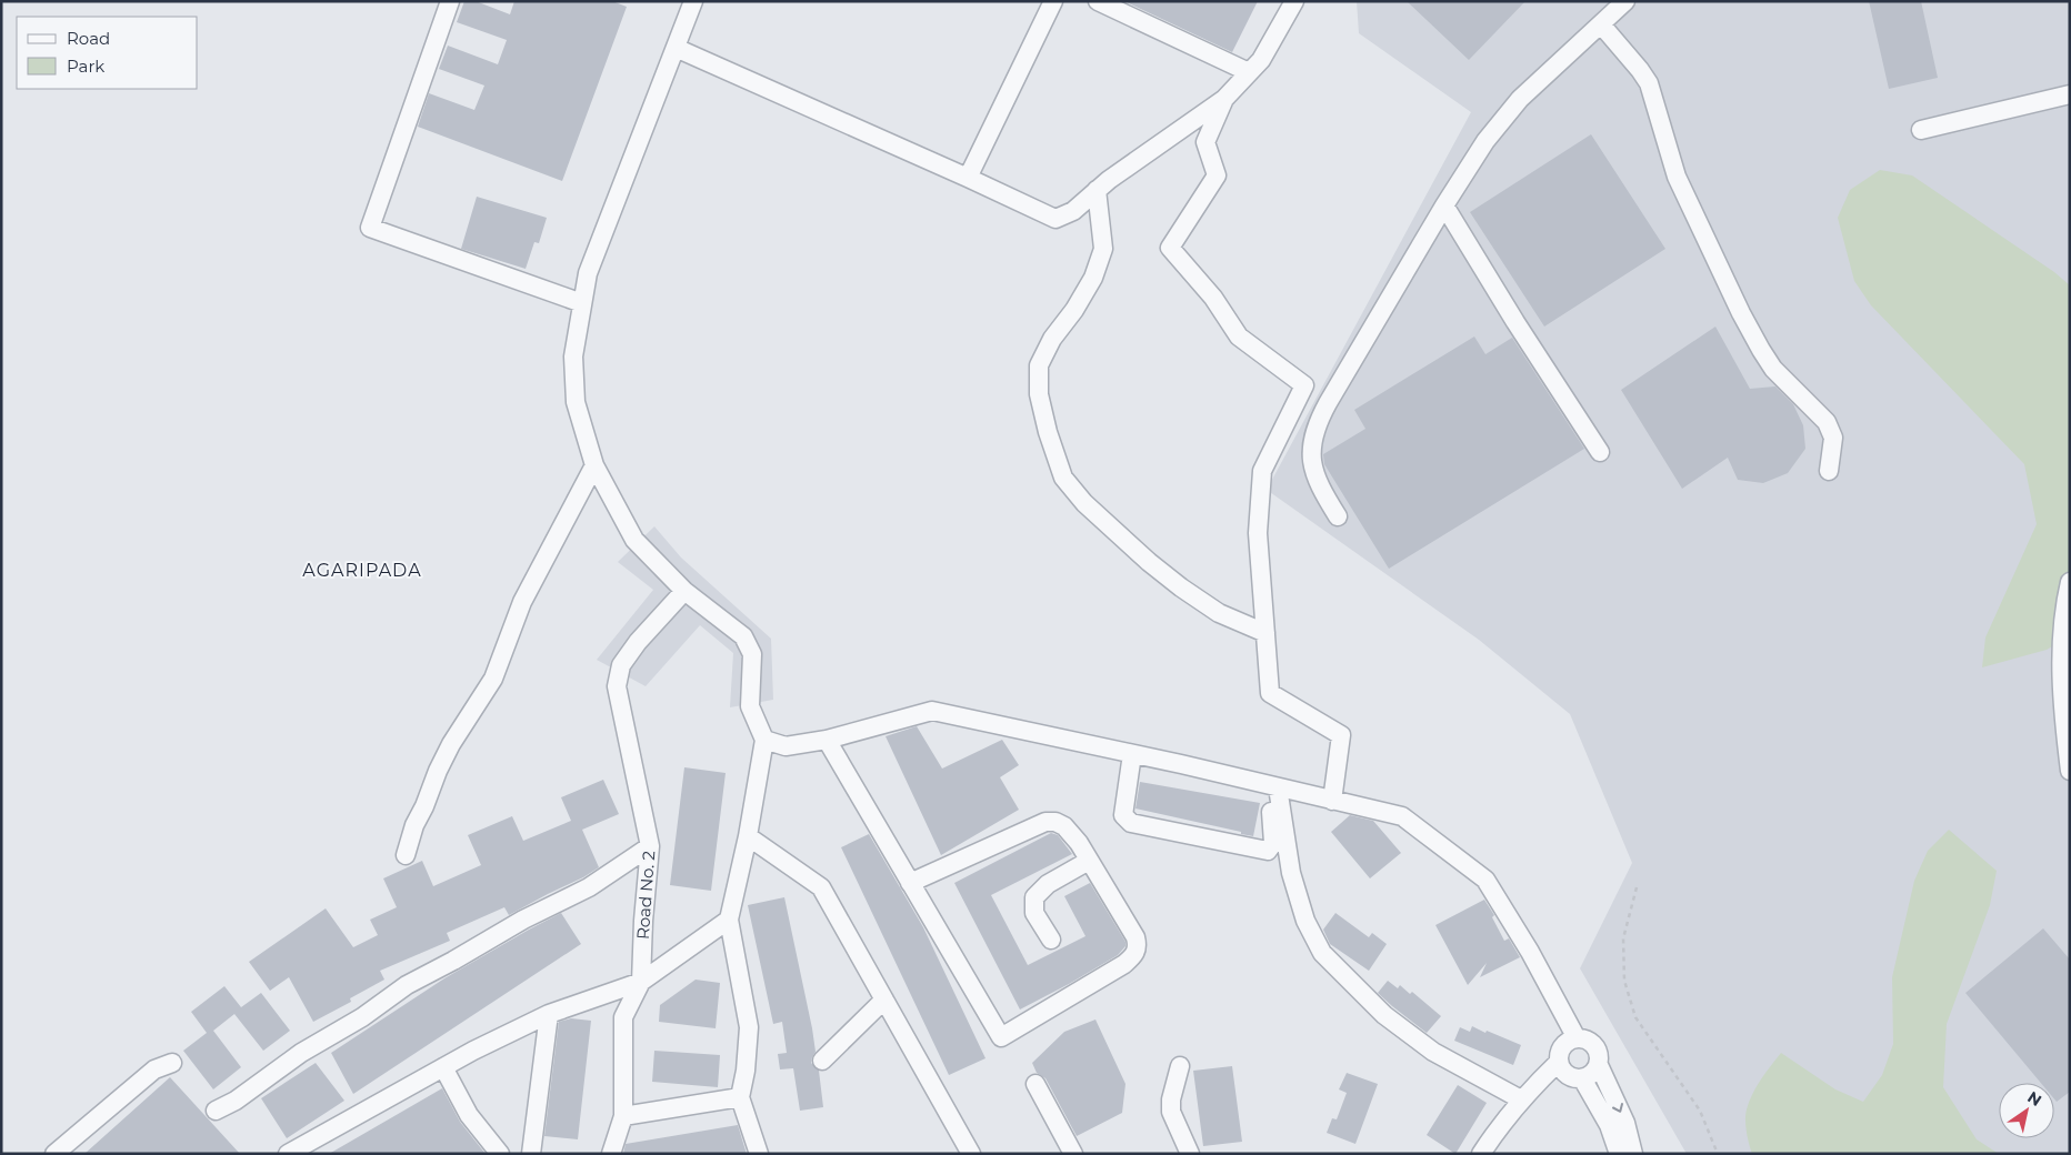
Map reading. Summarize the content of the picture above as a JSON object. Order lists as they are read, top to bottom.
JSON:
{
  "streets": {
    "street": ["Road No. 2"]
  },
  "districts": ["AGARIPADA"],
  "legend": ["Road", "Park"],
  "north": "top right"
}
